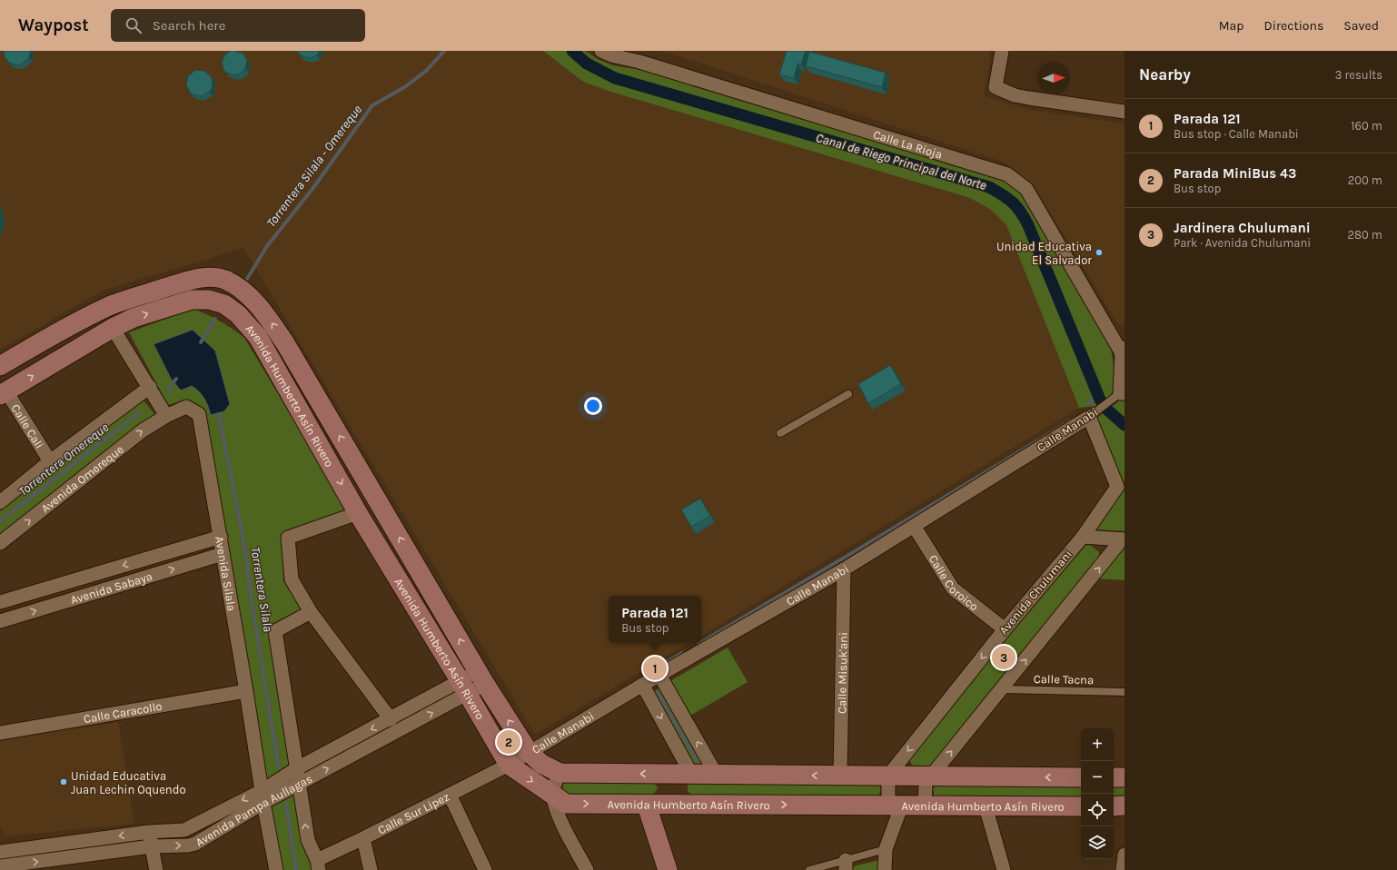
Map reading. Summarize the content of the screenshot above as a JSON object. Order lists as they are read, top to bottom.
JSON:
{
  "streets": {
    "street": [
      "Calle La Rioja",
      "Avenida Humberto Asín Rivero",
      "Calle Cali",
      "Calle Manabi",
      "Avenida Omereque",
      "Avenida Silala",
      "Calle Coroico",
      "Avenida Sabaya",
      "Avenida Chulumani",
      "Calle Misuk'ani",
      "Calle Caracollo",
      "Avenida Pampa Aullagas",
      "Calle Sur Lipez"
    ],
    "lane": ["Calle Tacna"]
  },
  "crossings": [
    ["Avenida Humberto Asín Rivero", "Calle Cali"],
    ["Avenida Humberto Asín Rivero", "Calle Manabi"],
    ["Avenida Humberto Asín Rivero", "Avenida Chulumani"],
    ["Avenida Humberto Asín Rivero", "Calle Misuk'ani"],
    ["Avenida Humberto Asín Rivero", "Avenida Pampa Aullagas"],
    ["Avenida Humberto Asín Rivero", "Calle Sur Lipez"],
    ["Calle Manabi", "Calle Coroico"],
    ["Calle Manabi", "Avenida Chulumani"],
    ["Calle Manabi", "Calle Misuk'ani"],
    ["Calle Manabi", "Calle Sur Lipez"],
    ["Avenida Omereque", "Avenida Silala"],
    ["Avenida Silala", "Avenida Sabaya"],
    ["Avenida Silala", "Calle Caracollo"],
    ["Avenida Silala", "Avenida Pampa Aullagas"],
    ["Calle Coroico", "Avenida Chulumani"]
  ],
  "water": [
    "Canal de Riego Principal del Norte",
    "Torrentera Silala - Omereque",
    "Torrentera Omereque",
    "Torrentera Silala"
  ],
  "places": ["Unidad Educativa El Salvador", "Unidad Educativa Juan Lechin Oquendo"],
  "north": "right",
  "page": {
    "header": "Waypost",
    "search": "Search here",
    "nav": ["Map", "Directions", "Saved"],
    "heading": ["Nearby", "3 results"],
    "list": [
      {
        "mark": "1",
        "name": "Parada 121",
        "note": "Bus stop · Calle Manabi",
        "value": "160 m"
      },
      {
        "mark": "2",
        "name": "Parada MiniBus 43",
        "note": "Bus stop",
        "value": "200 m"
      },
      {
        "mark": "3",
        "name": "Jardinera Chulumani",
        "note": "Park · Avenida Chulumani",
        "value": "280 m"
      }
    ],
    "popup": ["Parada 121", "Bus stop"],
    "pins": ["3", "1", "2"],
    "map_buttons": ["+", "−"]
  }
}
